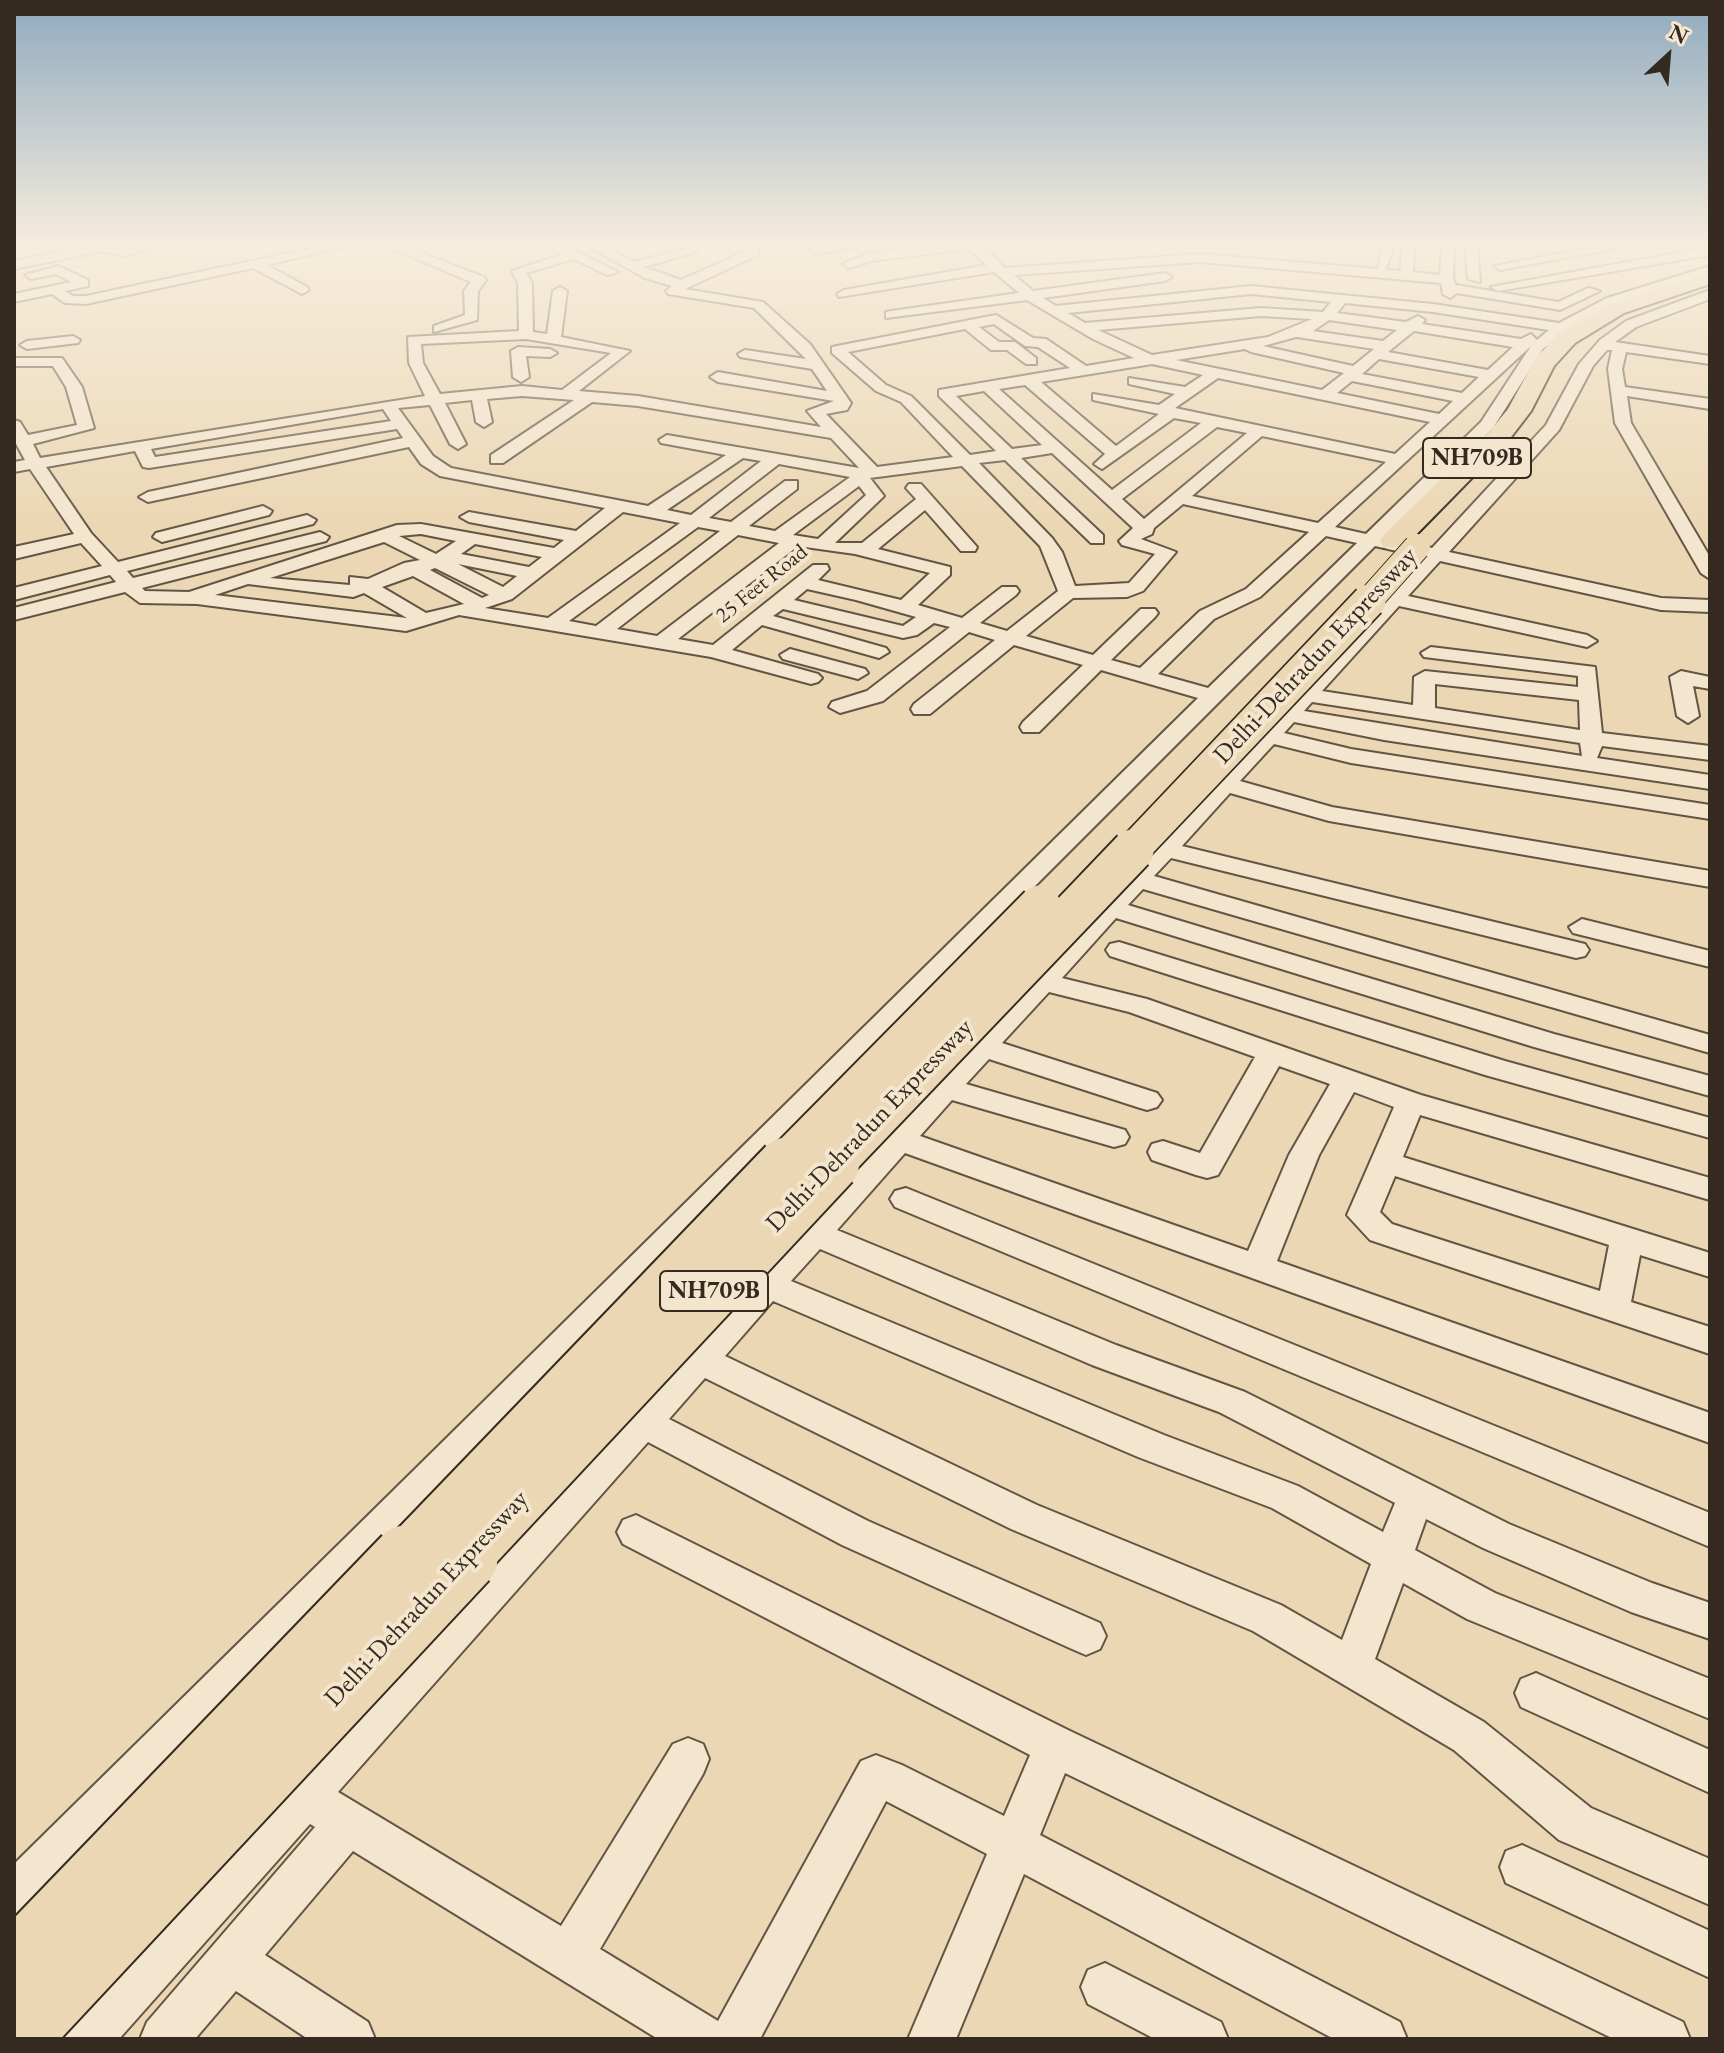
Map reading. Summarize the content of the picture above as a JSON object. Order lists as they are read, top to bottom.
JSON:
{
  "streets": {
    "highway": ["NH709B", "Delhi-Dehradun Expressway"],
    "street": ["25 Feet Road"]
  },
  "north": "top right"
}
